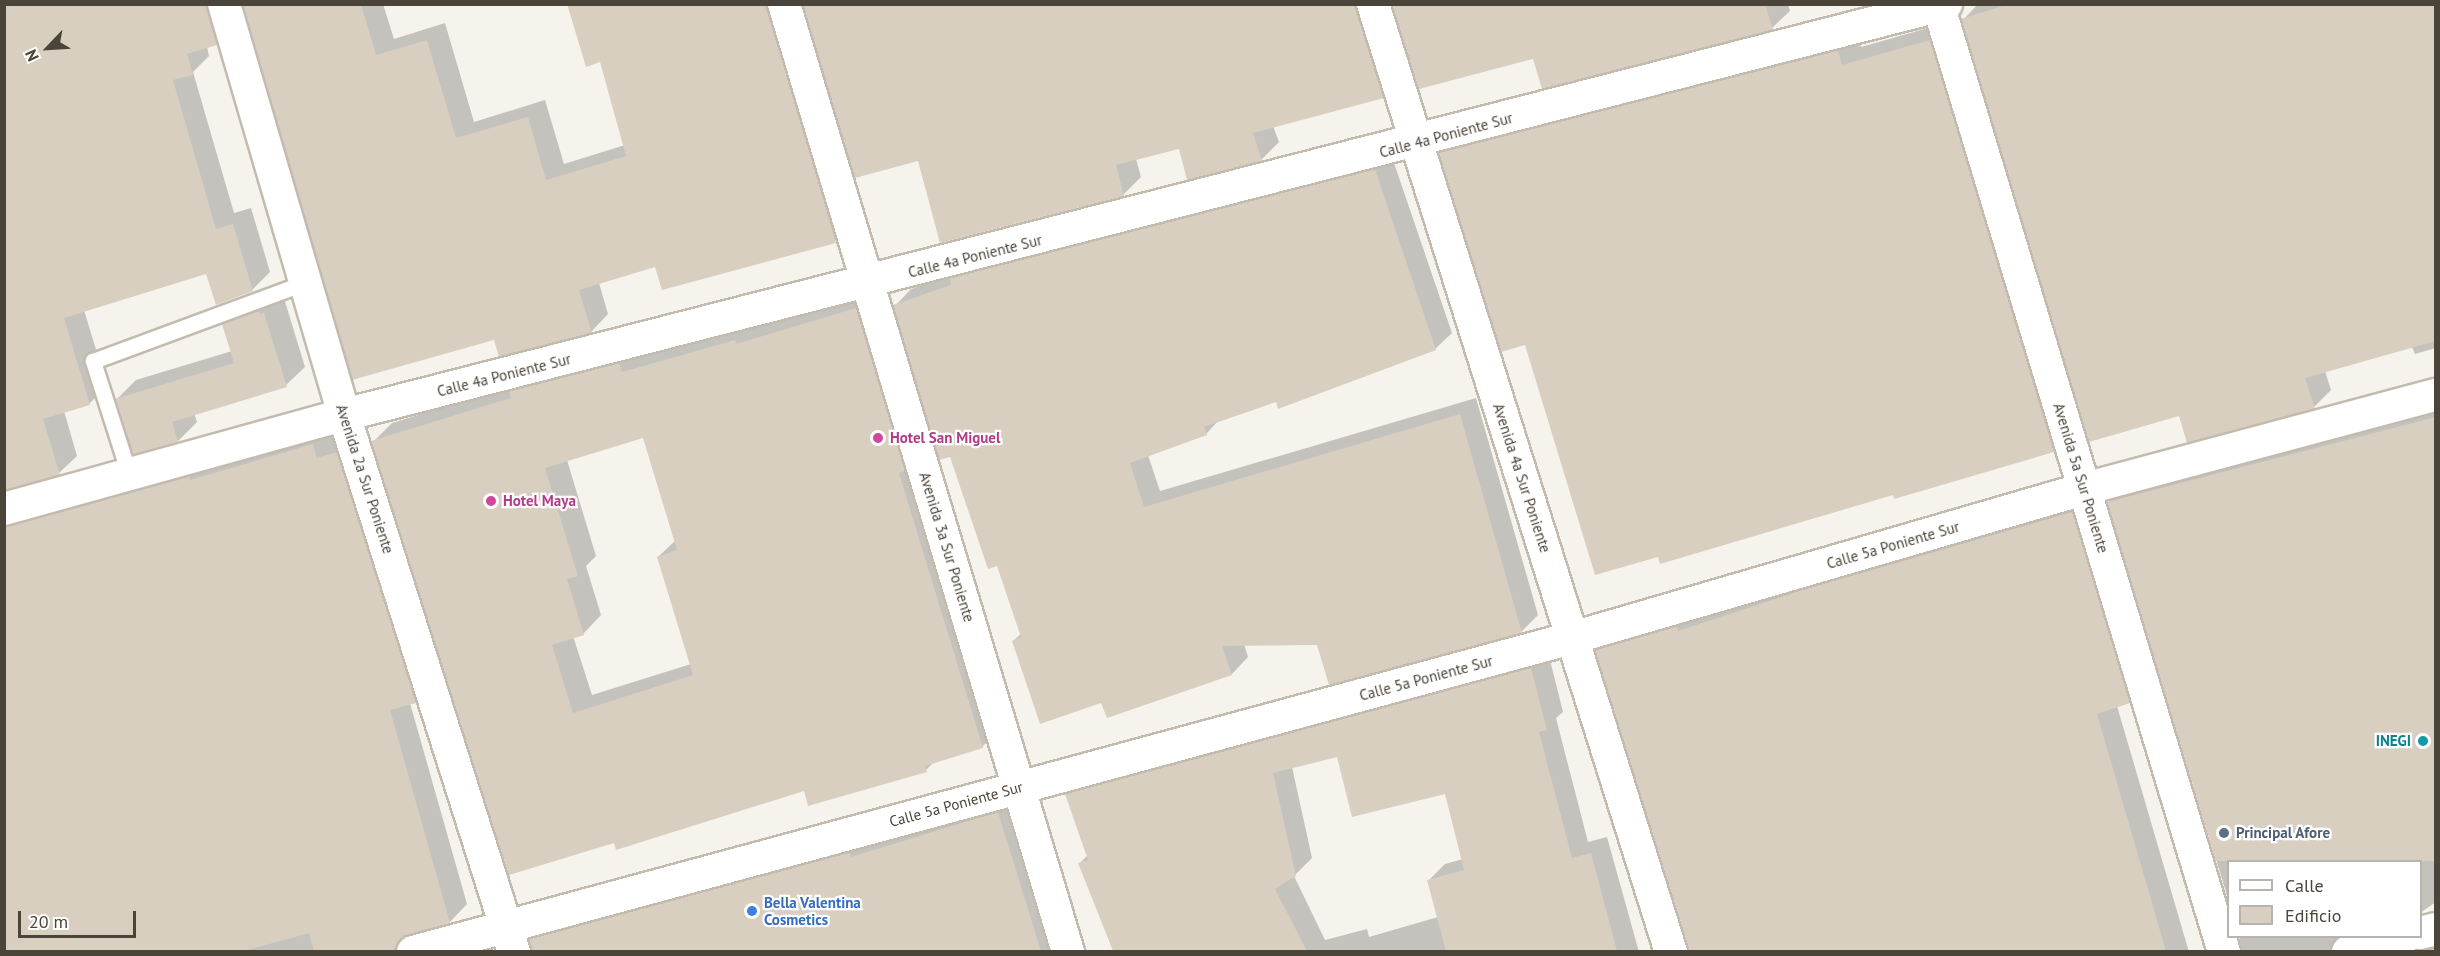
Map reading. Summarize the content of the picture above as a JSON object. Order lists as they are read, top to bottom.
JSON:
{
  "streets": {
    "street": [
      "Calle 4a Poniente Sur",
      "Avenida 4a Sur Poniente",
      "Avenida 5a Sur Poniente",
      "Avenida 2a Sur Poniente",
      "Calle 5a Poniente Sur",
      "Avenida 3a Sur Poniente"
    ]
  },
  "crossings": [
    ["Calle 4a Poniente Sur", "Avenida 4a Sur Poniente"],
    ["Calle 4a Poniente Sur", "Avenida 5a Sur Poniente"],
    ["Calle 4a Poniente Sur", "Avenida 2a Sur Poniente"],
    ["Calle 4a Poniente Sur", "Avenida 3a Sur Poniente"],
    ["Avenida 4a Sur Poniente", "Calle 5a Poniente Sur"],
    ["Avenida 5a Sur Poniente", "Calle 5a Poniente Sur"],
    ["Avenida 2a Sur Poniente", "Calle 5a Poniente Sur"],
    ["Calle 5a Poniente Sur", "Avenida 3a Sur Poniente"]
  ],
  "places": [
    "Hotel San Miguel",
    "Hotel Maya",
    "INEGI",
    "Principal Afore",
    "Bella Valentina Cosmetics"
  ],
  "legend": ["Calle", "Edificio"],
  "scale_bar": "20 m",
  "north": "bottom left"
}
